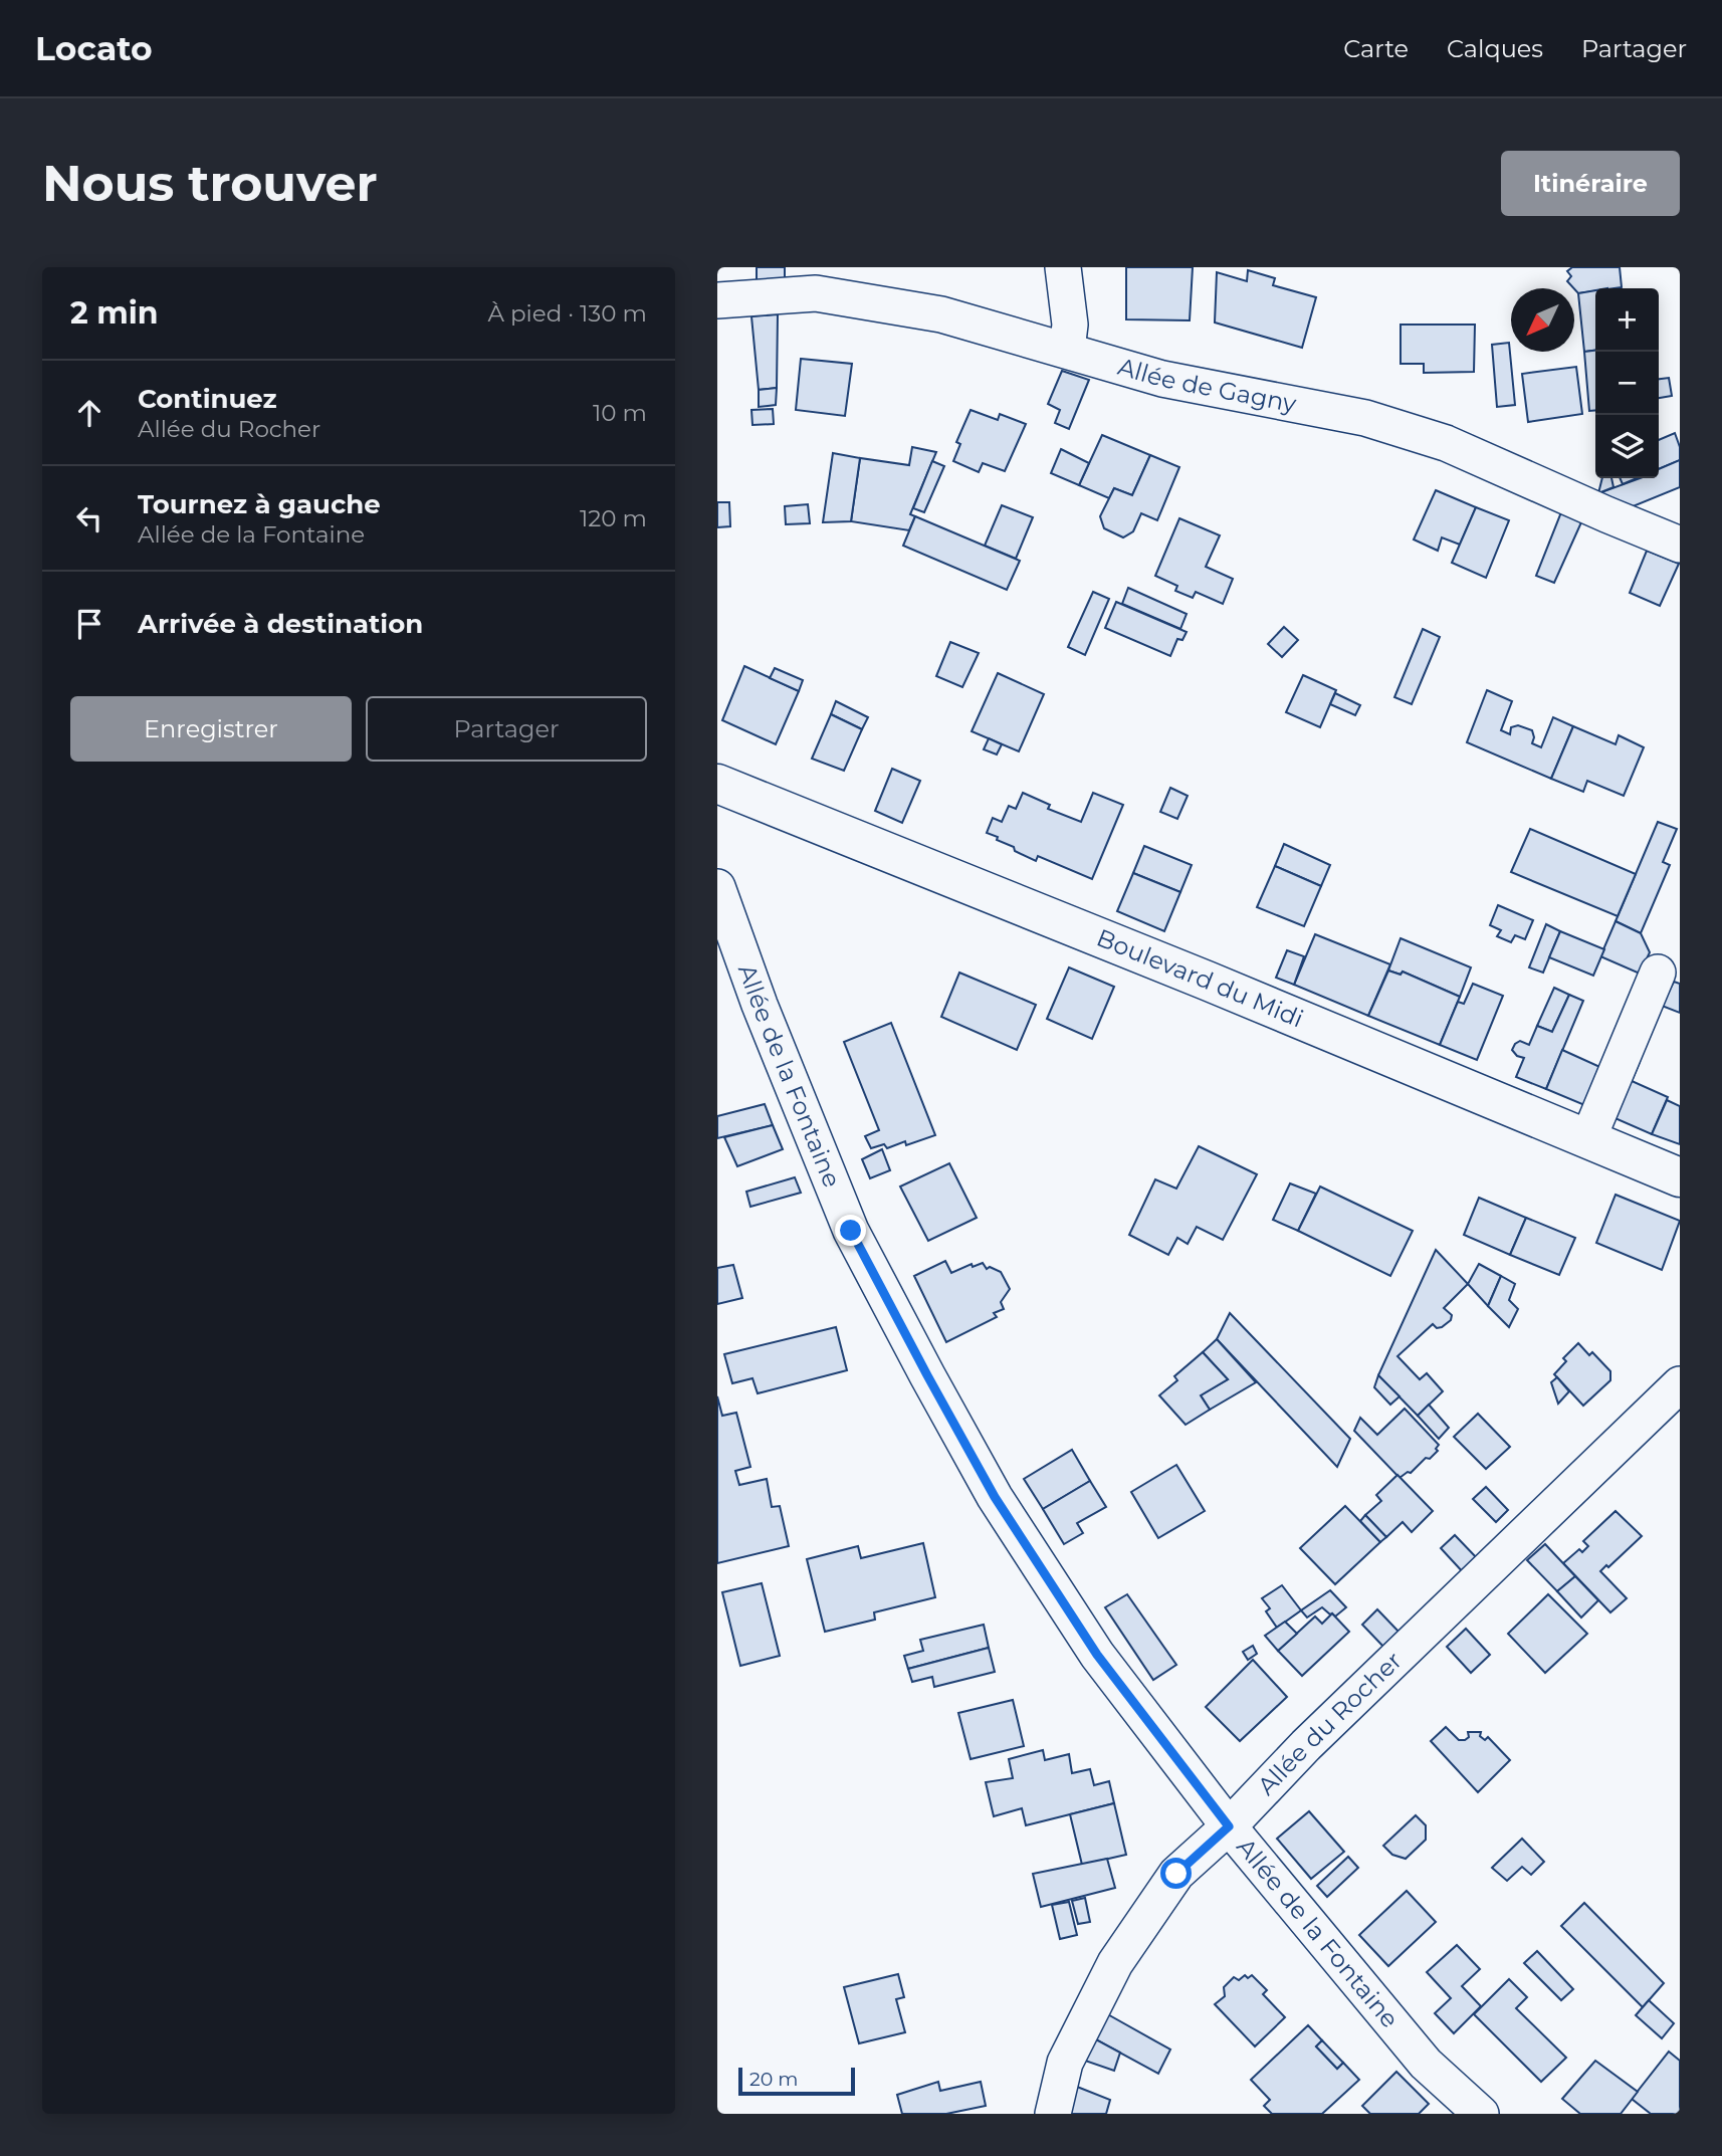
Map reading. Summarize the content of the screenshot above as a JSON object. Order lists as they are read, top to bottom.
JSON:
{
  "streets": {
    "street": [
      "Allée de Gagny",
      "Boulevard du Midi",
      "Allée de la Fontaine",
      "Allée du Rocher"
    ]
  },
  "crossings": [
    ["Allée de la Fontaine", "Allée du Rocher"]
  ],
  "scale_bar": "20 m",
  "north": "bottom left",
  "page": {
    "header": "Locato",
    "nav": ["Carte", "Calques", "Partager"],
    "buttons": [
      "Itinéraire",
      ["Enregistrer", "Partager"]
    ],
    "title": "Nous trouver",
    "heading": ["2 min", "À pied · 130 m"],
    "map_buttons": ["+", "−"],
    "list": [
      ["Continuez", "Allée du Rocher", "10 m"],
      ["Tournez à gauche", "Allée de la Fontaine", "120 m"],
      "Arrivée à destination"
    ],
    "scale": "20 m"
  }
}
